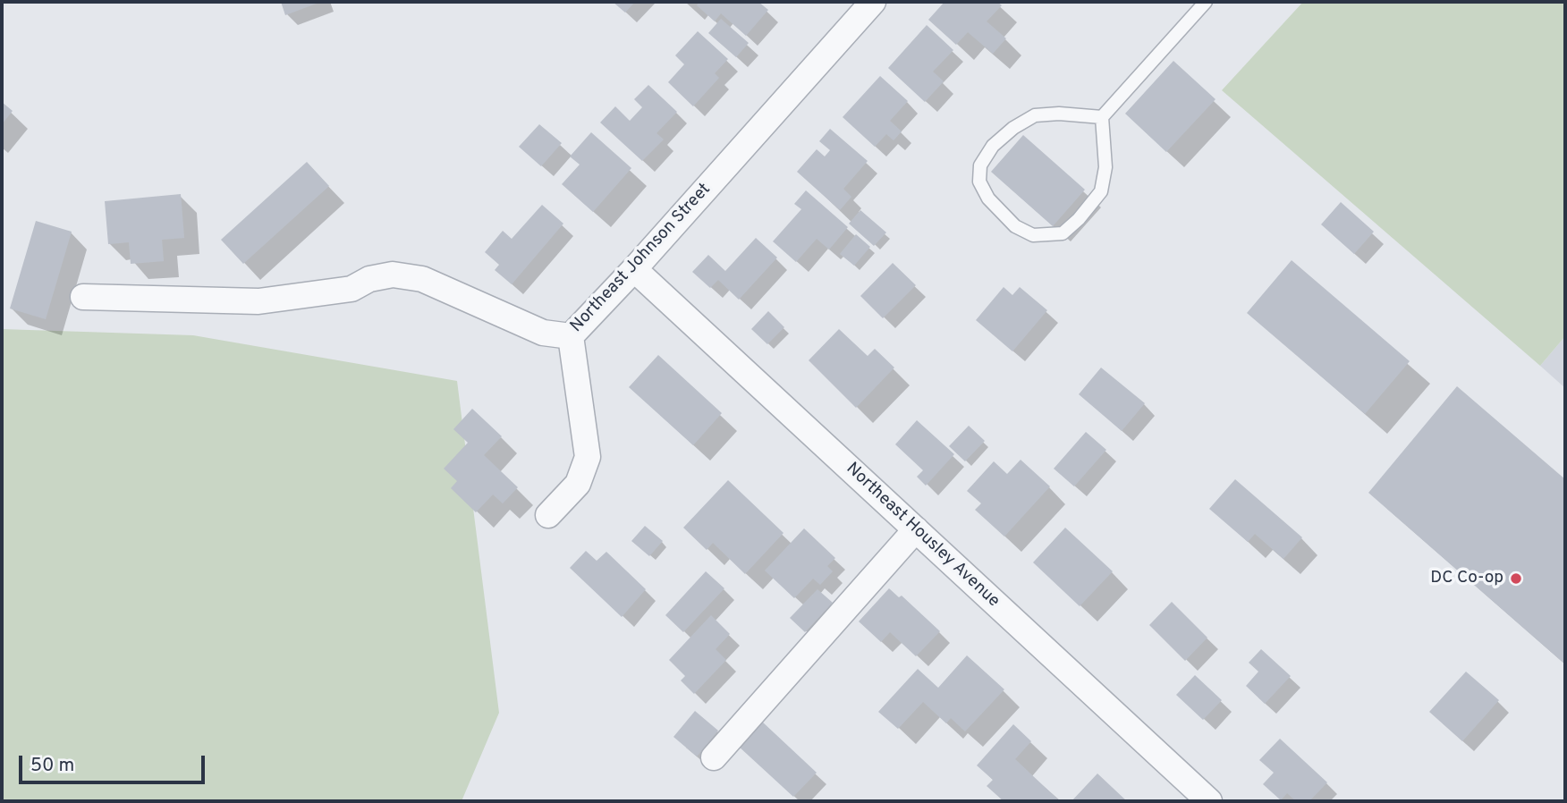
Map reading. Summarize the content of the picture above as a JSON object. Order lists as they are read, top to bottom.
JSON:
{
  "streets": {
    "street": ["Northeast Johnson Street", "Northeast Housley Avenue"]
  },
  "crossings": [
    ["Northeast Johnson Street", "Northeast Housley Avenue"]
  ],
  "places": ["DC Co-op"],
  "scale_bar": "50 m"
}
